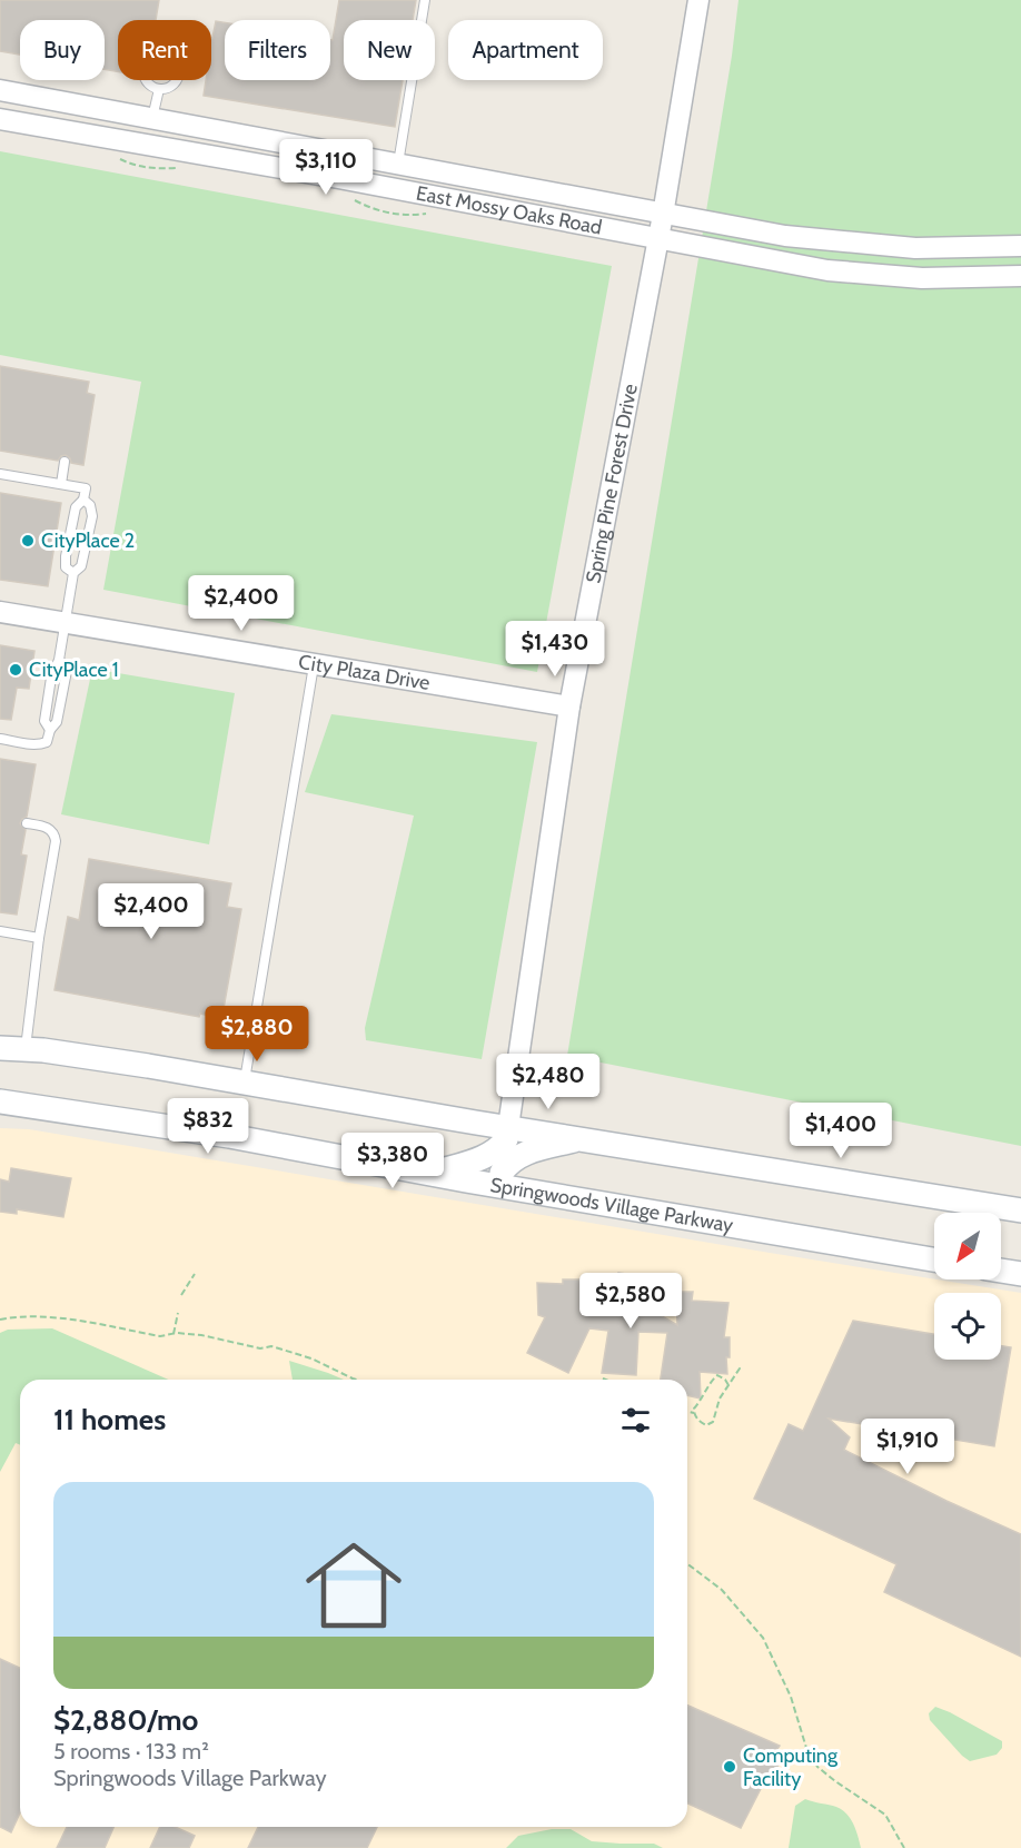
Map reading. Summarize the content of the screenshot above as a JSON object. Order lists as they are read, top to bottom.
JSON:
{
  "streets": {
    "main road": ["Springwoods Village Parkway"],
    "street": ["East Mossy Oaks Road", "Spring Pine Forest Drive", "City Plaza Drive"]
  },
  "crossings": [
    ["East Mossy Oaks Road", "Spring Pine Forest Drive"],
    ["Spring Pine Forest Drive", "City Plaza Drive"]
  ],
  "places": ["CityPlace 2", "CityPlace 1", "Computing Facility"],
  "north": "bottom left",
  "page": {
    "chip": [
      "Buy",
      "Rent",
      "Filters",
      "New",
      "Apartment"
    ],
    "price": [
      "$3,110",
      "$2,400",
      "$1,430",
      "$2,400",
      "$2,880",
      "$2,480",
      "$832",
      "$1,400",
      "$3,380",
      "$2,580",
      "$1,910"
    ],
    "heading": "11 homes",
    "list": [
      {
        "name": "$2,880/mo",
        "note": "5 rooms · 133 m² · Springwoods Village Parkway"
      }
    ]
  }
}
